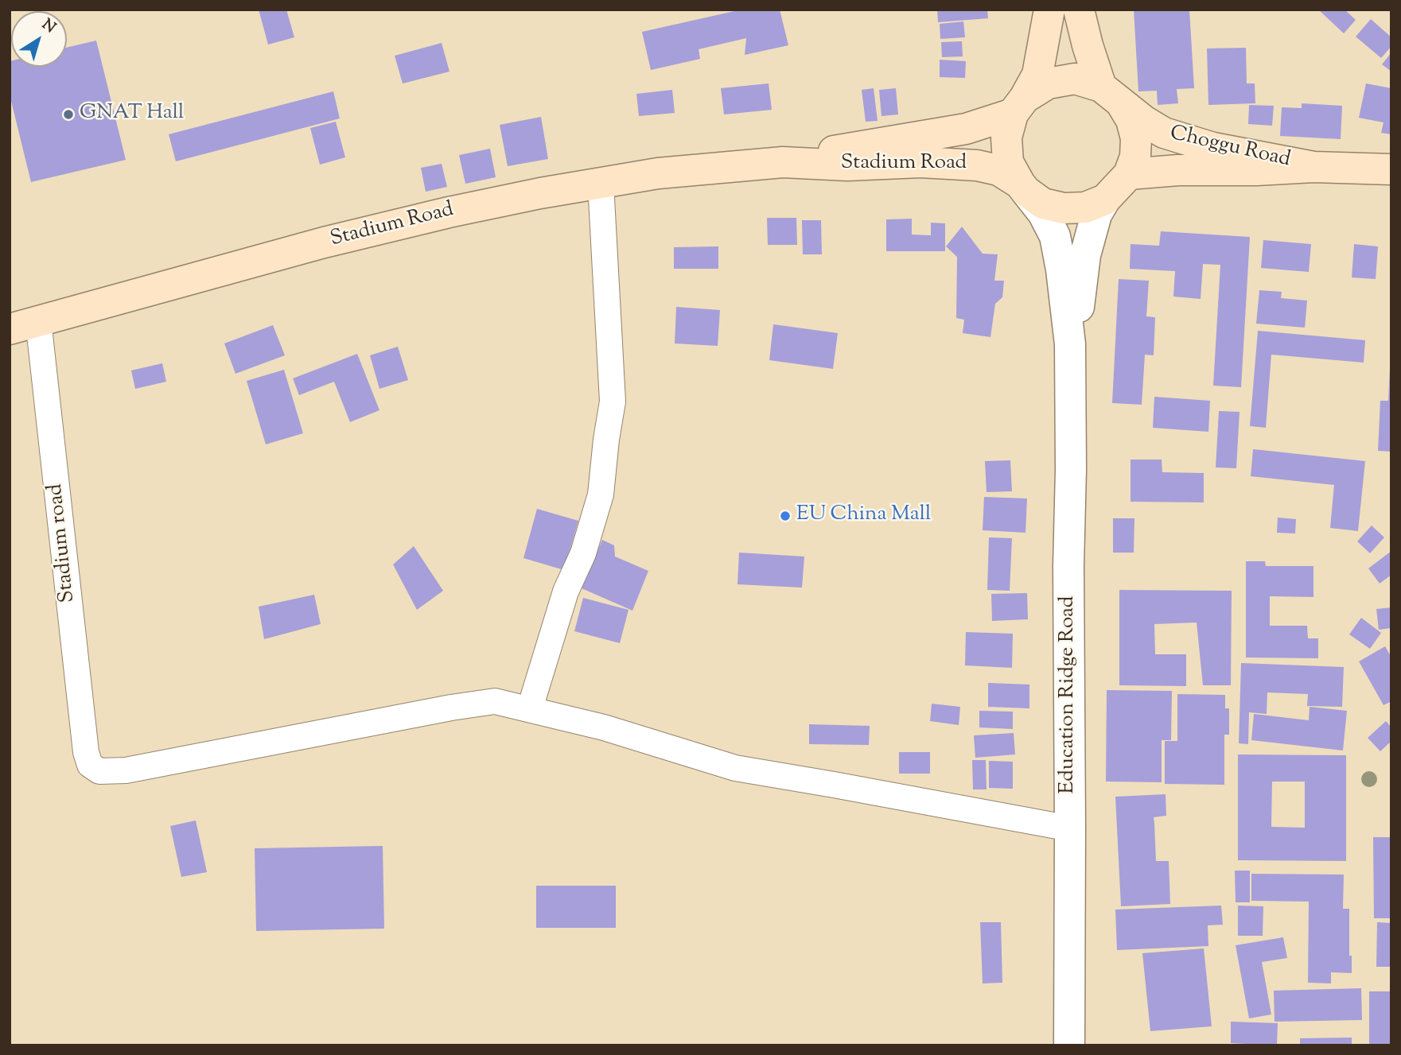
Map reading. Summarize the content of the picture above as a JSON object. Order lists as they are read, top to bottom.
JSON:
{
  "streets": {
    "main road": ["Choggu Road", "Stadium Road"],
    "street": ["Stadium road", "Education Ridge Road"]
  },
  "crossings": [
    ["Choggu Road", "Stadium Road"],
    ["Choggu Road", "Education Ridge Road"],
    ["Stadium Road", "Stadium road"],
    ["Stadium Road", "Education Ridge Road"]
  ],
  "places": ["GNAT Hall", "EU China Mall"],
  "north": "top right"
}
